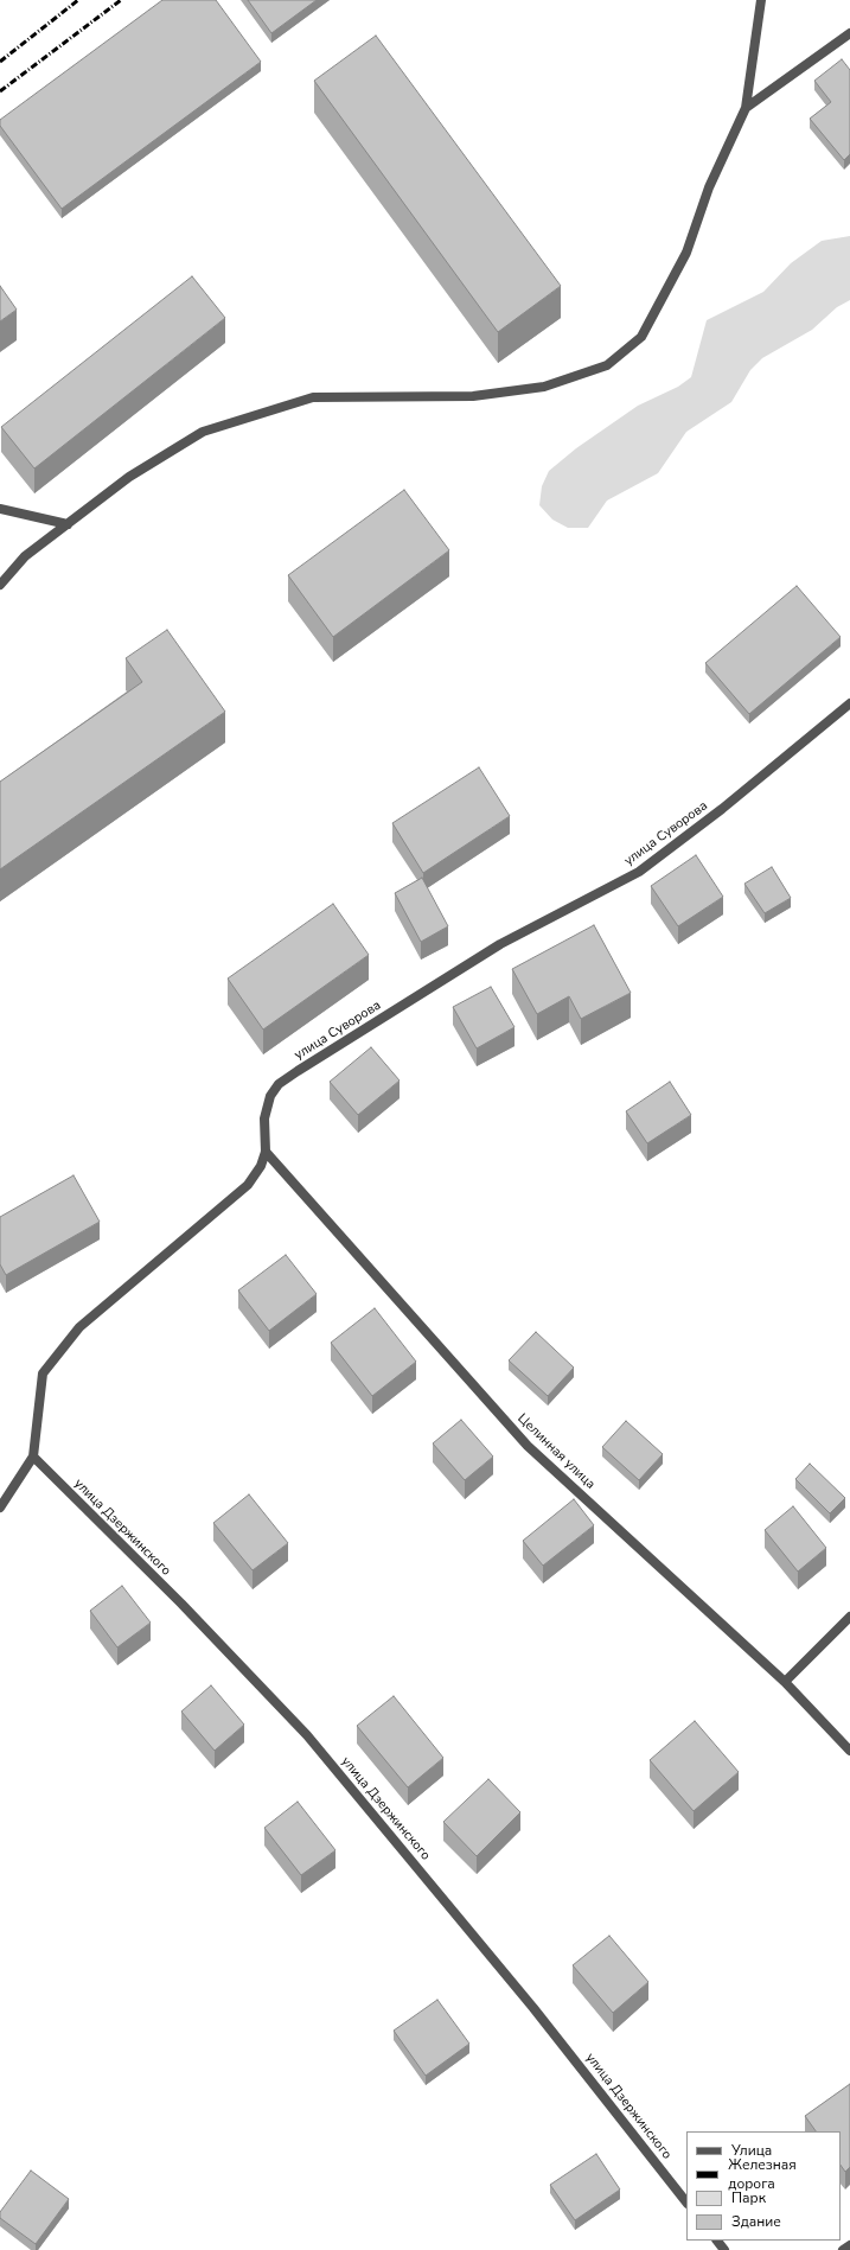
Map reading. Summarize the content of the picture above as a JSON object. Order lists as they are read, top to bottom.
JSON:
{
  "streets": {
    "street": ["улица Суворова", "Целинная улица", "улица Дзержинского"]
  },
  "crossings": [
    ["улица Суворова", "Целинная улица"],
    ["улица Суворова", "улица Дзержинского"]
  ],
  "legend": [
    "Улица",
    "Железная дорога",
    "Парк",
    "Здание"
  ]
}
